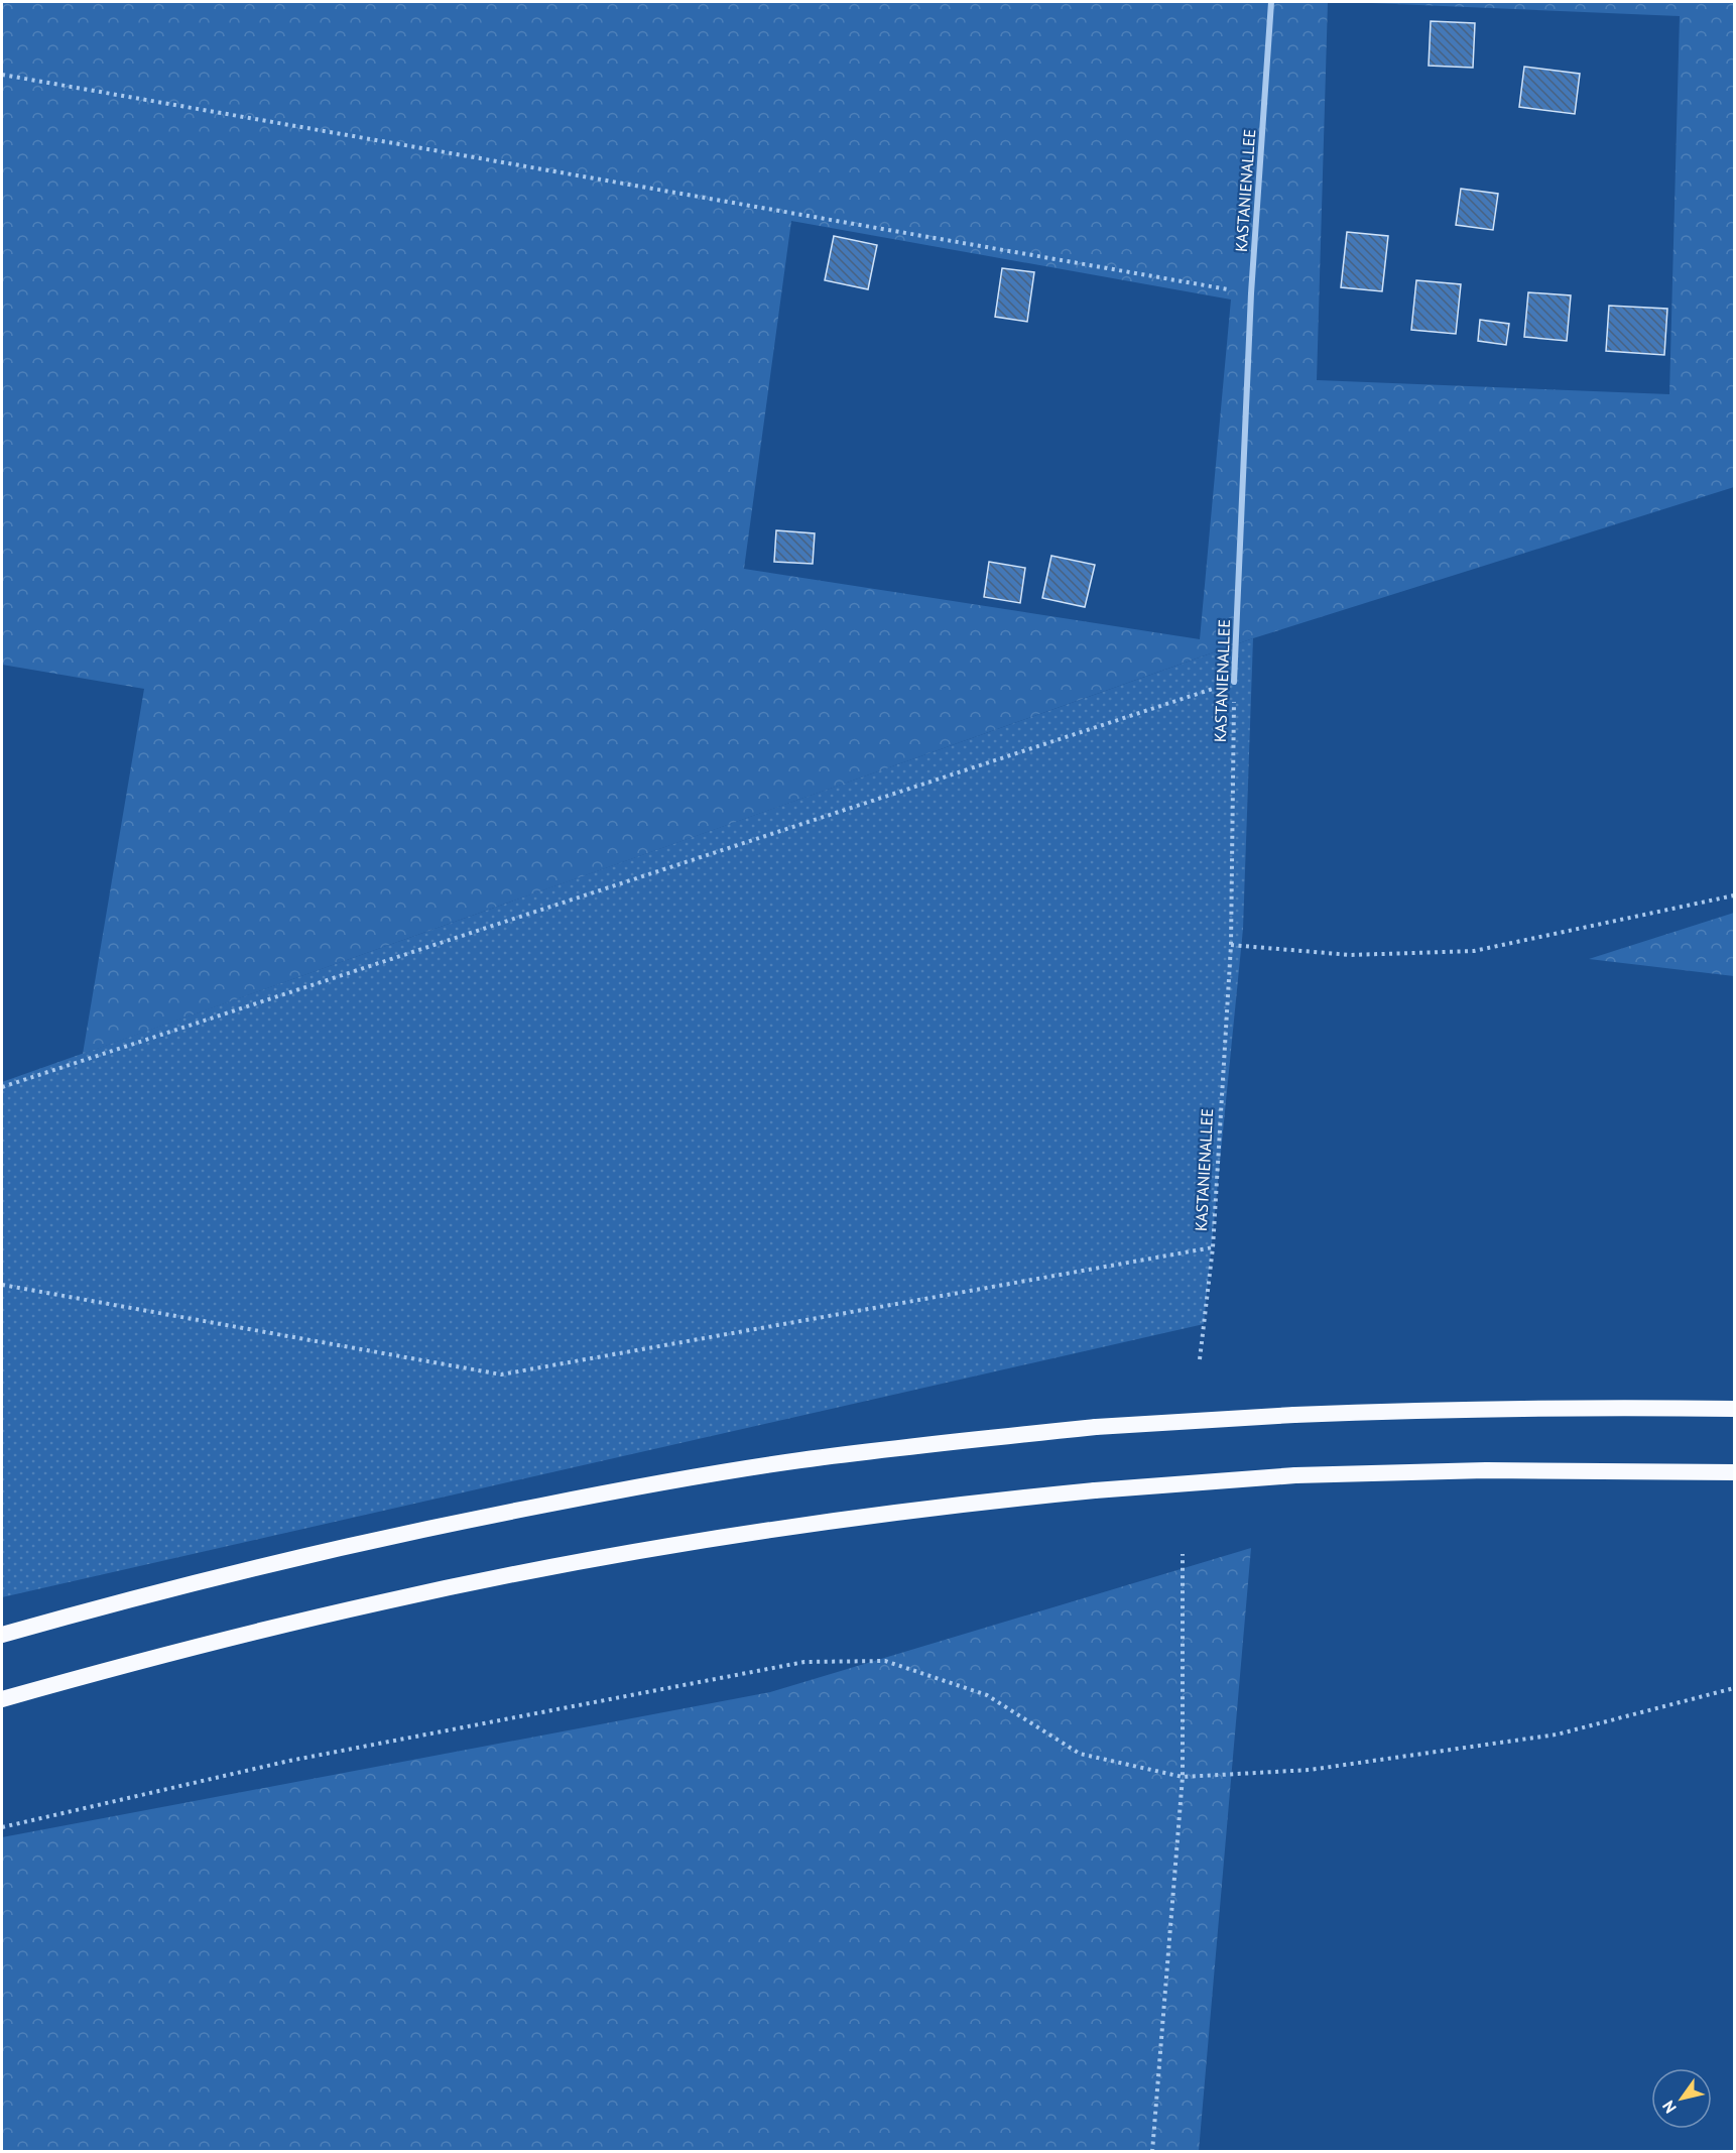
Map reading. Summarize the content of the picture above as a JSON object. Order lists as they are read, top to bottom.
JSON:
{
  "streets": {
    "street": ["KASTANIENALLEE"]
  },
  "north": "bottom left"
}
